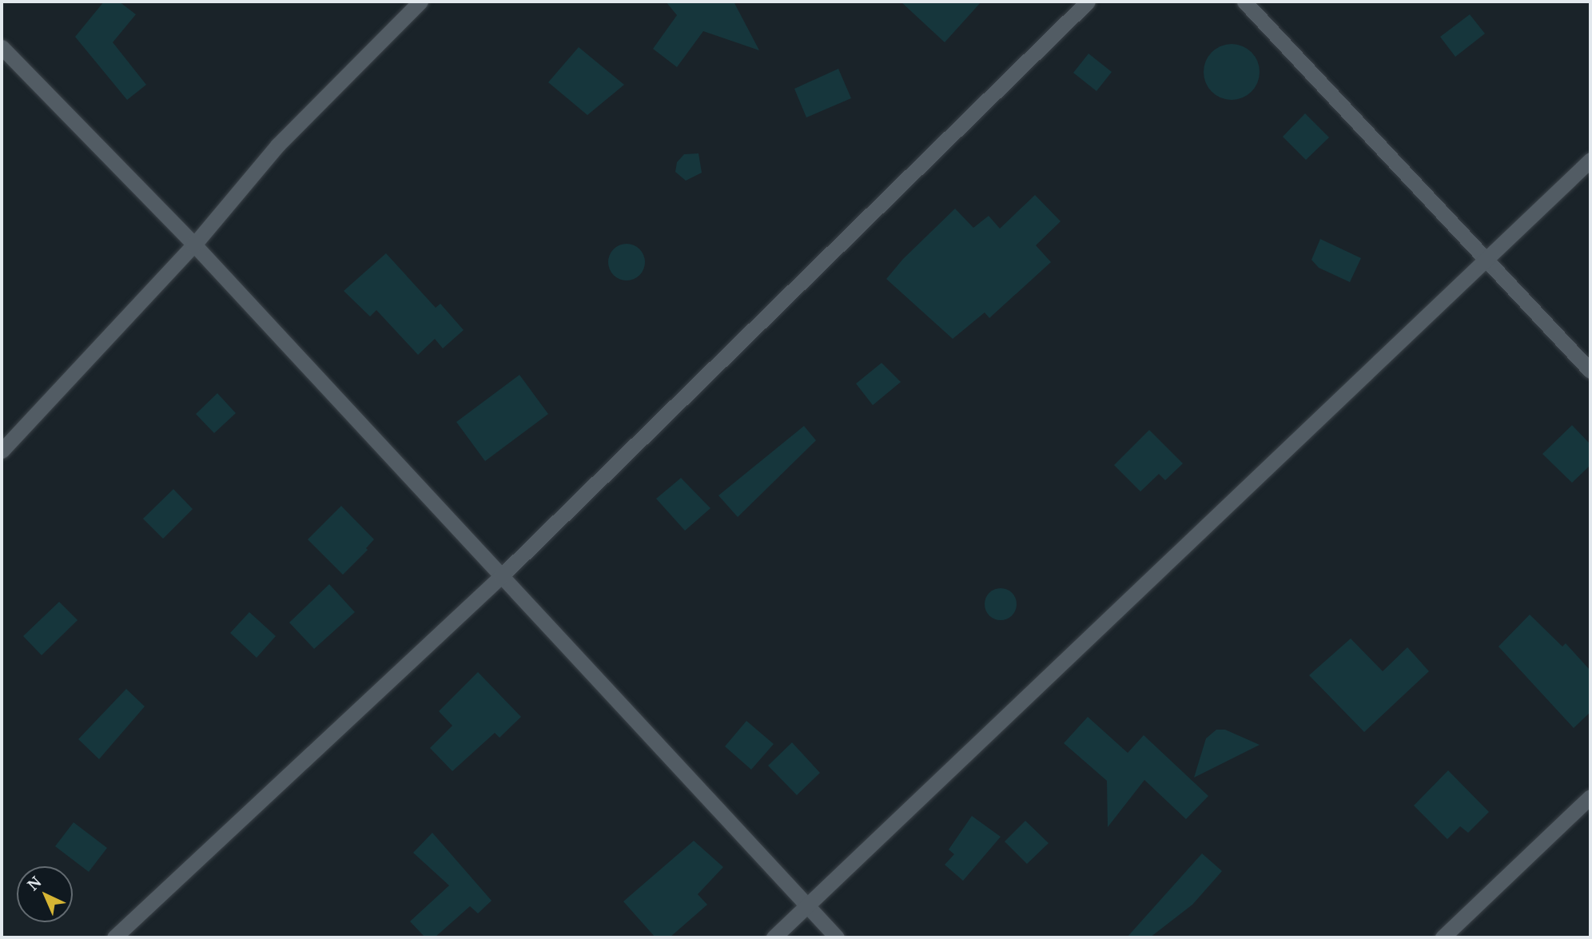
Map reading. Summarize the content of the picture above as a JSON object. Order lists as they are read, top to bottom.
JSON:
{
  "north": "top left"
}
